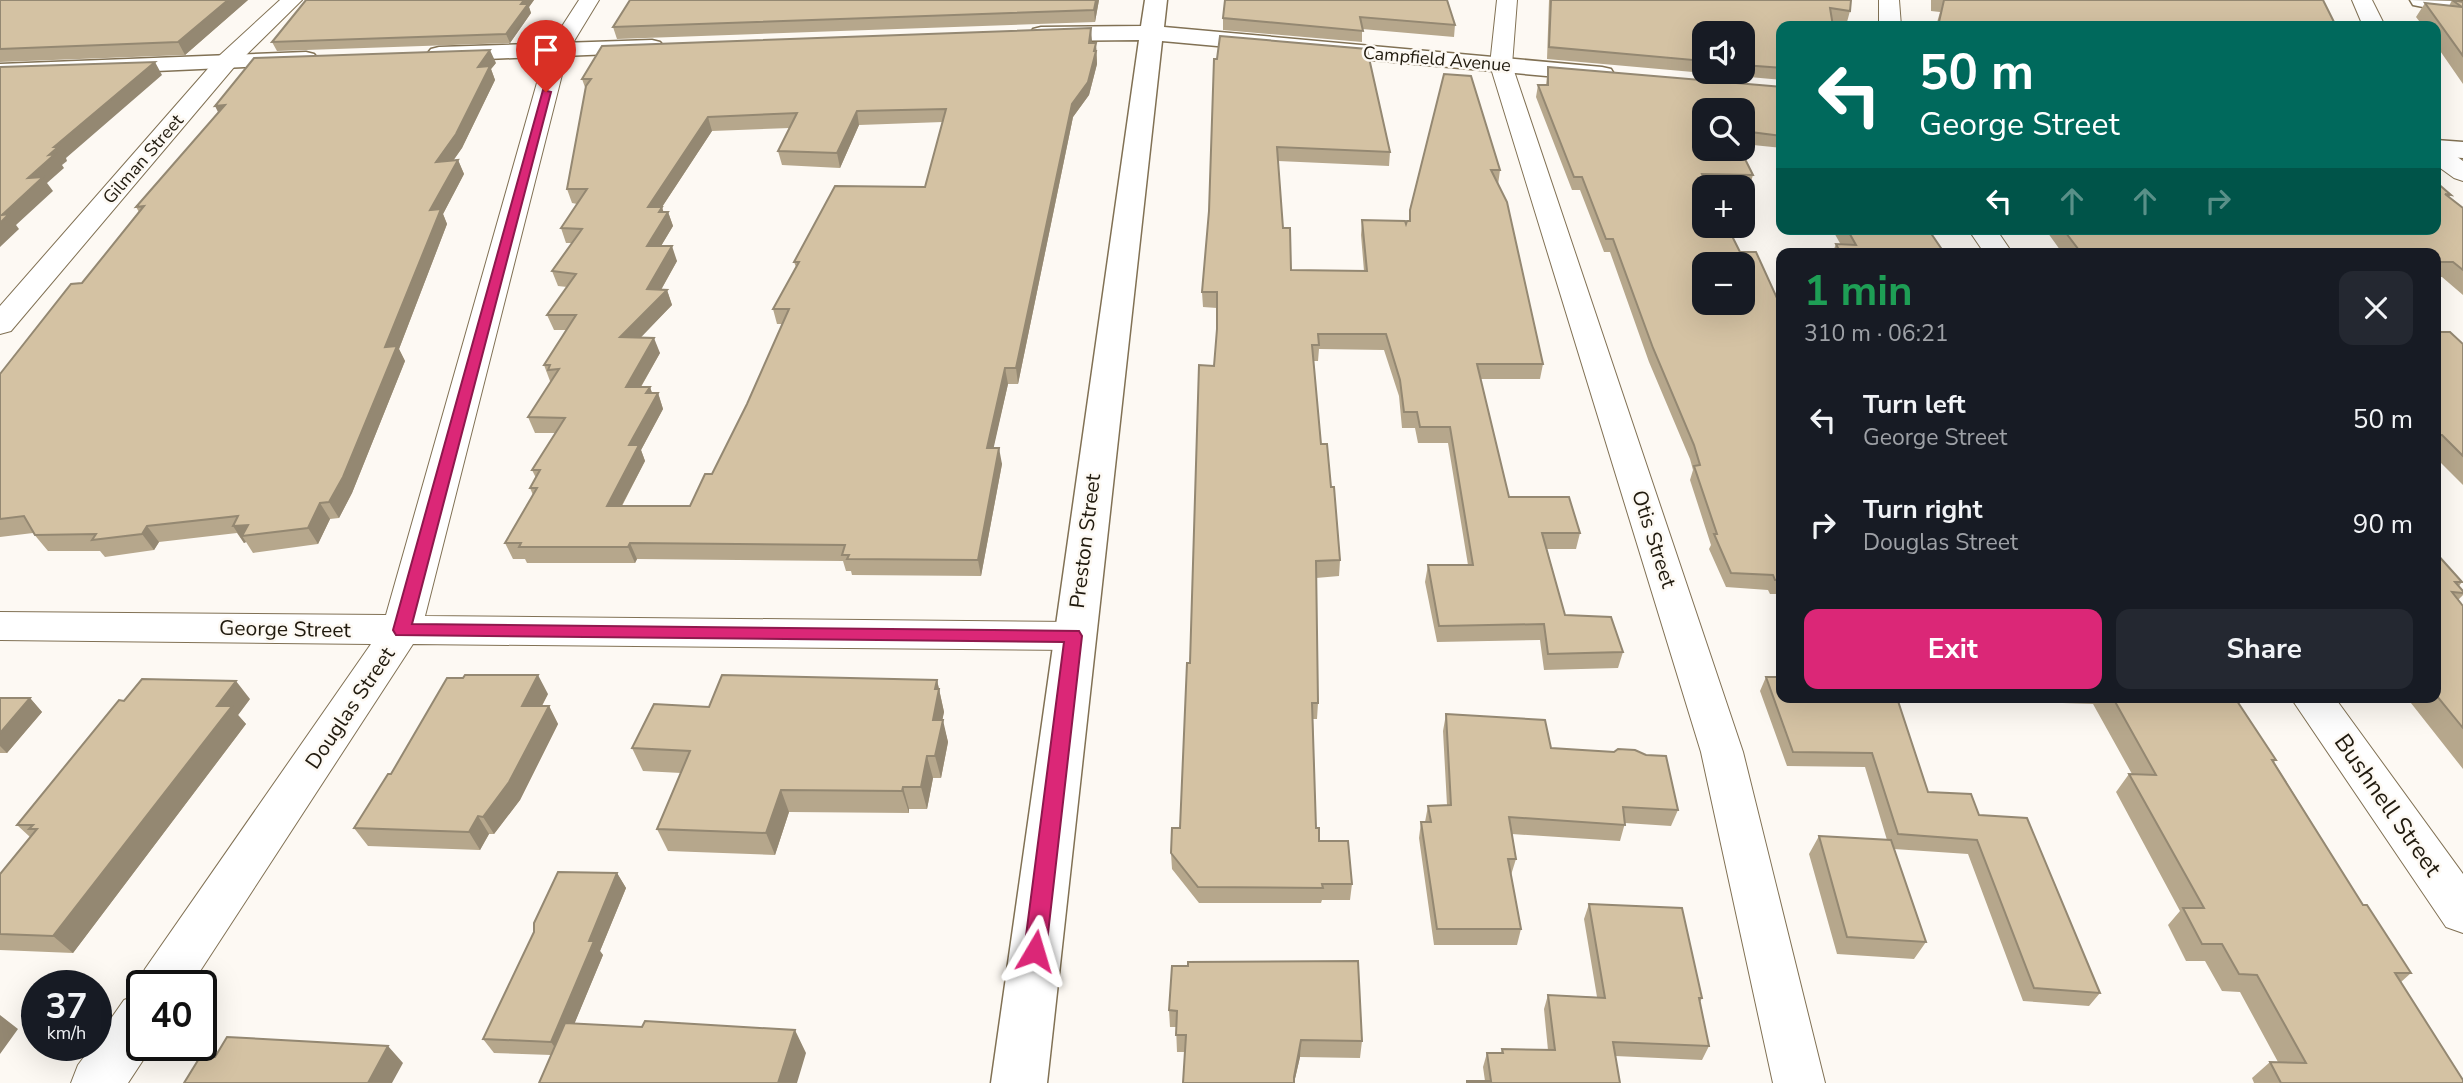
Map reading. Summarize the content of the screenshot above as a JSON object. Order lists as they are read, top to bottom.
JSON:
{
  "streets": {
    "street": [
      "Campfield Avenue",
      "Gilman Street",
      "Otis Street",
      "Preston Street",
      "George Street",
      "Douglas Street",
      "Bushnell Street"
    ]
  },
  "crossings": [
    ["Campfield Avenue", "Otis Street"],
    ["Campfield Avenue", "Preston Street"],
    ["Preston Street", "George Street"],
    ["George Street", "Douglas Street"]
  ],
  "page": {
    "map_buttons": ["+", "−"],
    "turn": ["50 m", "George Street"],
    "heading": ["1 min", "310 m · 06:21"],
    "list": [
      {
        "name": "Turn left",
        "note": "George Street",
        "value": "50 m"
      },
      {
        "name": "Turn right",
        "note": "Douglas Street",
        "value": "90 m"
      }
    ],
    "buttons": ["Exit", "Share"],
    "speed": "37 km/h",
    "limit": "40"
  }
}
